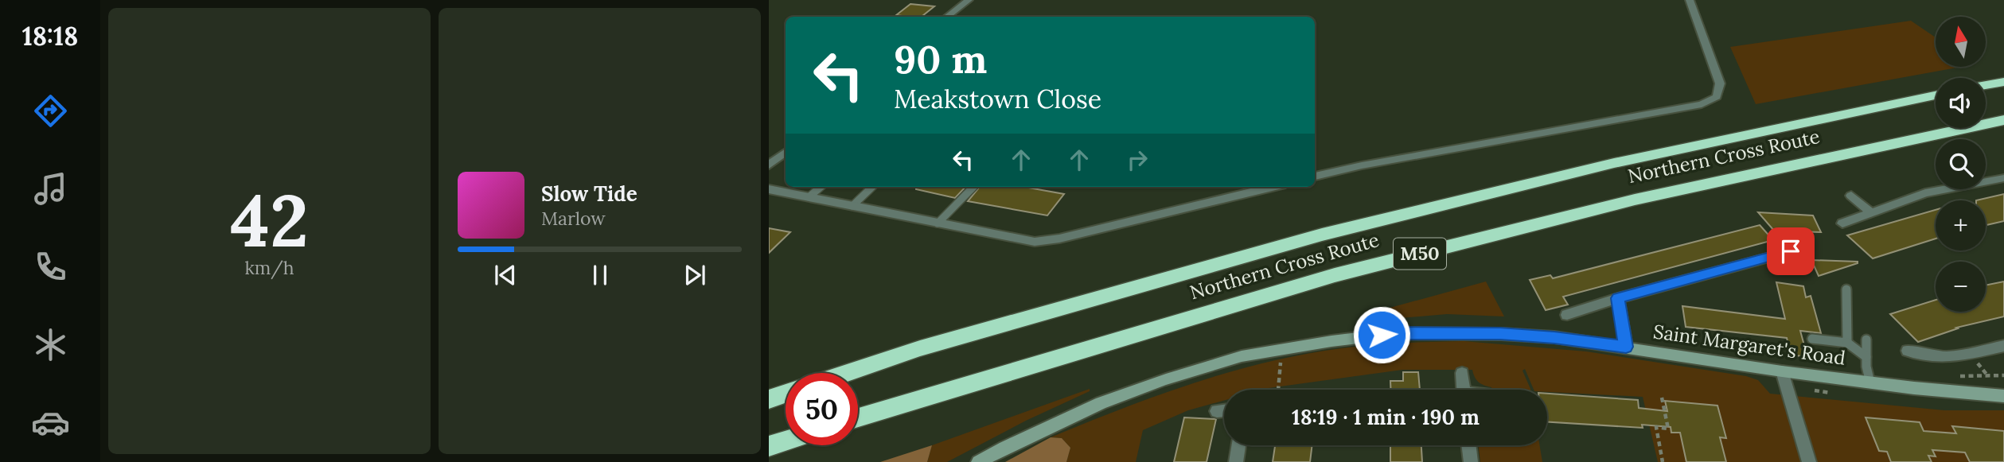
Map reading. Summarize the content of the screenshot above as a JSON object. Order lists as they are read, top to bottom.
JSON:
{
  "streets": {
    "highway": ["Northern Cross Route", "M50"],
    "main road": ["Saint Margaret's Road"]
  },
  "north": "top",
  "page": {
    "tabs": "18:18",
    "tile": ["42", "km/h"],
    "map_buttons": ["+", "−"],
    "turn": ["90 m", "Meakstown Close"],
    "song": ["Slow Tide", "Marlow"],
    "limit": "50",
    "trip": "18:19 · 1 min · 190 m"
  }
}
